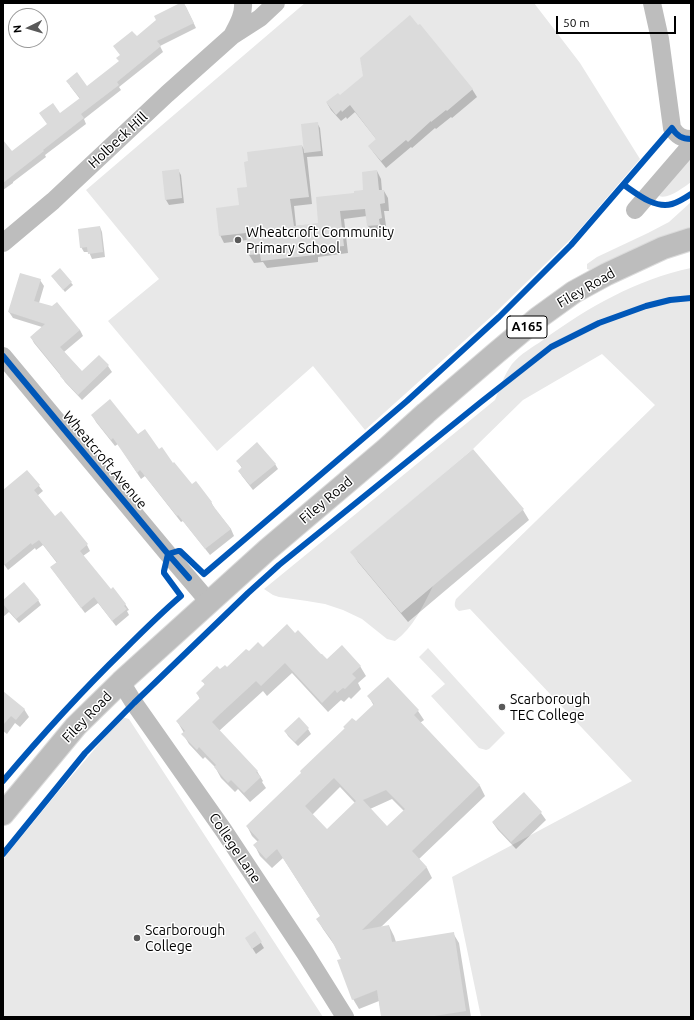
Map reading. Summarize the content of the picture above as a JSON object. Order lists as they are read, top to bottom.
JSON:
{
  "streets": {
    "highway": ["Filey Road", "A165"],
    "street": ["Holbeck Hill", "Wheatcroft Avenue", "College Lane"]
  },
  "crossings": [
    ["Filey Road", "Wheatcroft Avenue"],
    ["Filey Road", "College Lane"]
  ],
  "places": ["Wheatcroft Community Primary School", "Scarborough TEC College", "Scarborough College"],
  "scale_bar": "50 m",
  "north": "left"
}
